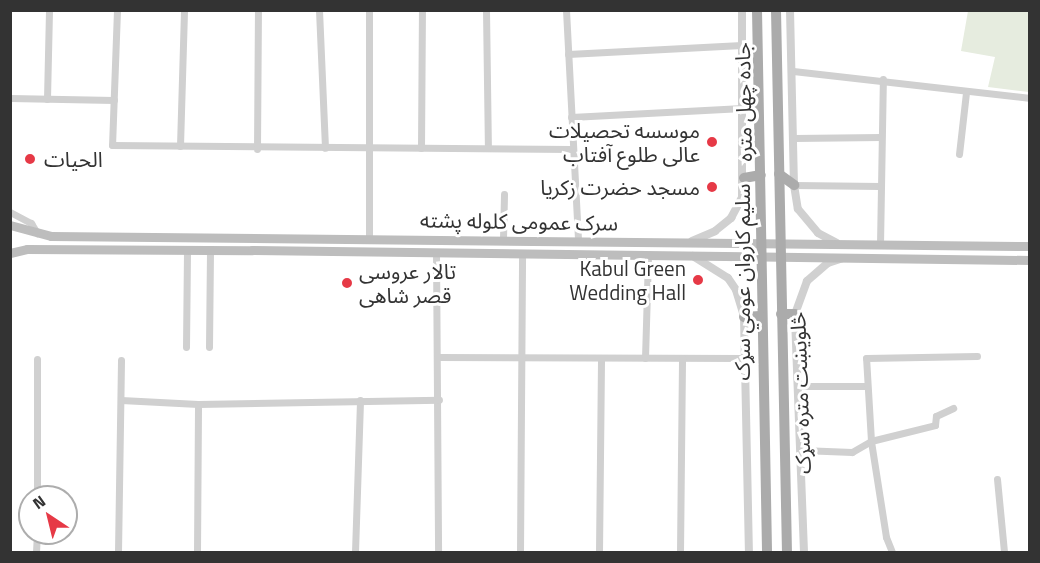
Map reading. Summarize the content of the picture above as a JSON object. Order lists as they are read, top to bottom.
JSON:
{
  "streets": {
    "main road": ["سرک عمومی کلوله پشته", "سلیم کاروان عومي سړک"],
    "street": ["جاده چهل متره", "څلویښت متره سړک"]
  },
  "crossings": [
    ["جاده چهل متره", "سرک عمومی کلوله پشته"],
    ["سرک عمومی کلوله پشته", "سلیم کاروان عومي سړک"],
    ["سرک عمومی کلوله پشته", "څلویښت متره سړک"]
  ],
  "places": [
    "موسسه تحصیلات عالی طلوع آفتاب",
    "الحیات",
    "مسجد حضرت زکریا",
    "Kabul Green Wedding Hall",
    "تالار عروسی قصر شاهی"
  ],
  "north": "top left"
}
